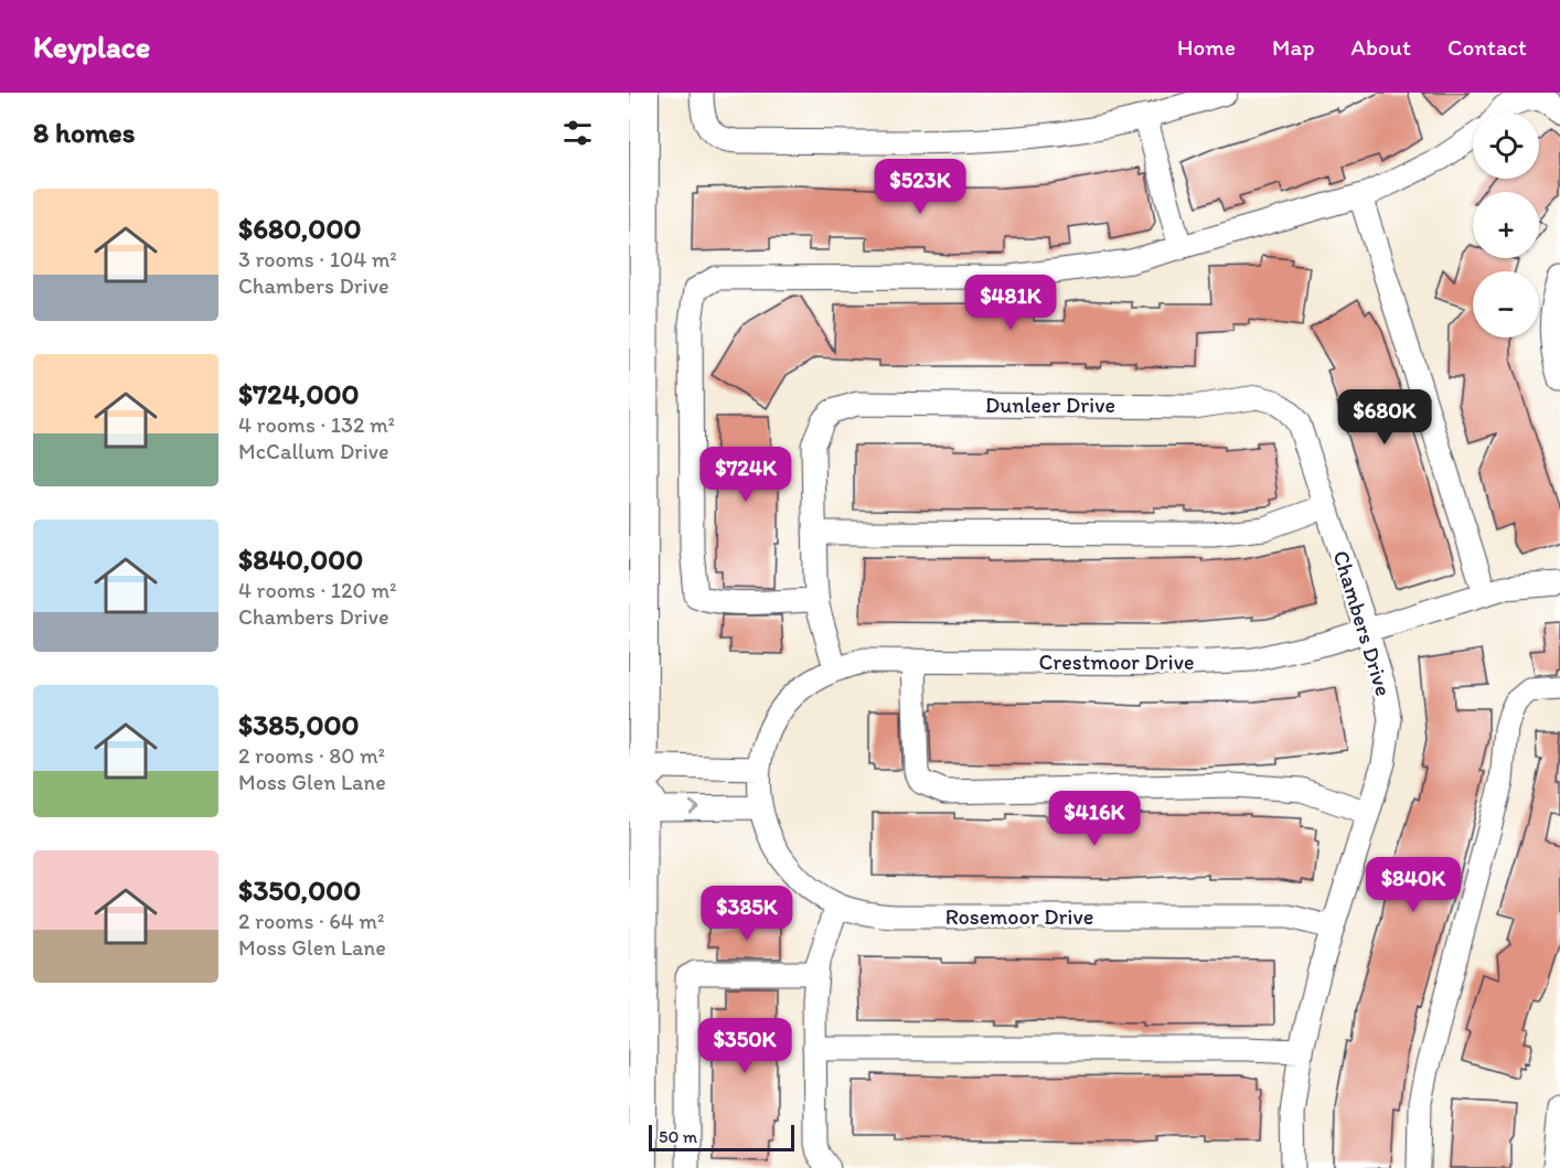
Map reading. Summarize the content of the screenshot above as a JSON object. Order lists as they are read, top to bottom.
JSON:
{
  "streets": {
    "street": [
      "Dunleer Drive",
      "Chambers Drive",
      "Crestmoor Drive",
      "Rosemoor Drive"
    ]
  },
  "crossings": [
    ["Dunleer Drive", "Chambers Drive"],
    ["Chambers Drive", "Crestmoor Drive"],
    ["Chambers Drive", "Rosemoor Drive"],
    ["Crestmoor Drive", "Rosemoor Drive"]
  ],
  "scale_bar": "50 m",
  "page": {
    "header": "Keyplace",
    "nav": [
      "Home",
      "Map",
      "About",
      "Contact"
    ],
    "heading": "8 homes",
    "map_buttons": ["+", "−"],
    "price": [
      "$523K",
      "$481K",
      "$680K",
      "$724K",
      "$416K",
      "$840K",
      "$385K",
      "$350K"
    ],
    "list": [
      {
        "name": "$680,000",
        "note": "3 rooms · 104 m² · Chambers Drive"
      },
      {
        "name": "$724,000",
        "note": "4 rooms · 132 m² · McCallum Drive"
      },
      {
        "name": "$840,000",
        "note": "4 rooms · 120 m² · Chambers Drive"
      },
      {
        "name": "$385,000",
        "note": "2 rooms · 80 m² · Moss Glen Lane"
      },
      {
        "name": "$350,000",
        "note": "2 rooms · 64 m² · Moss Glen Lane"
      }
    ],
    "scale": "50 m"
  }
}
